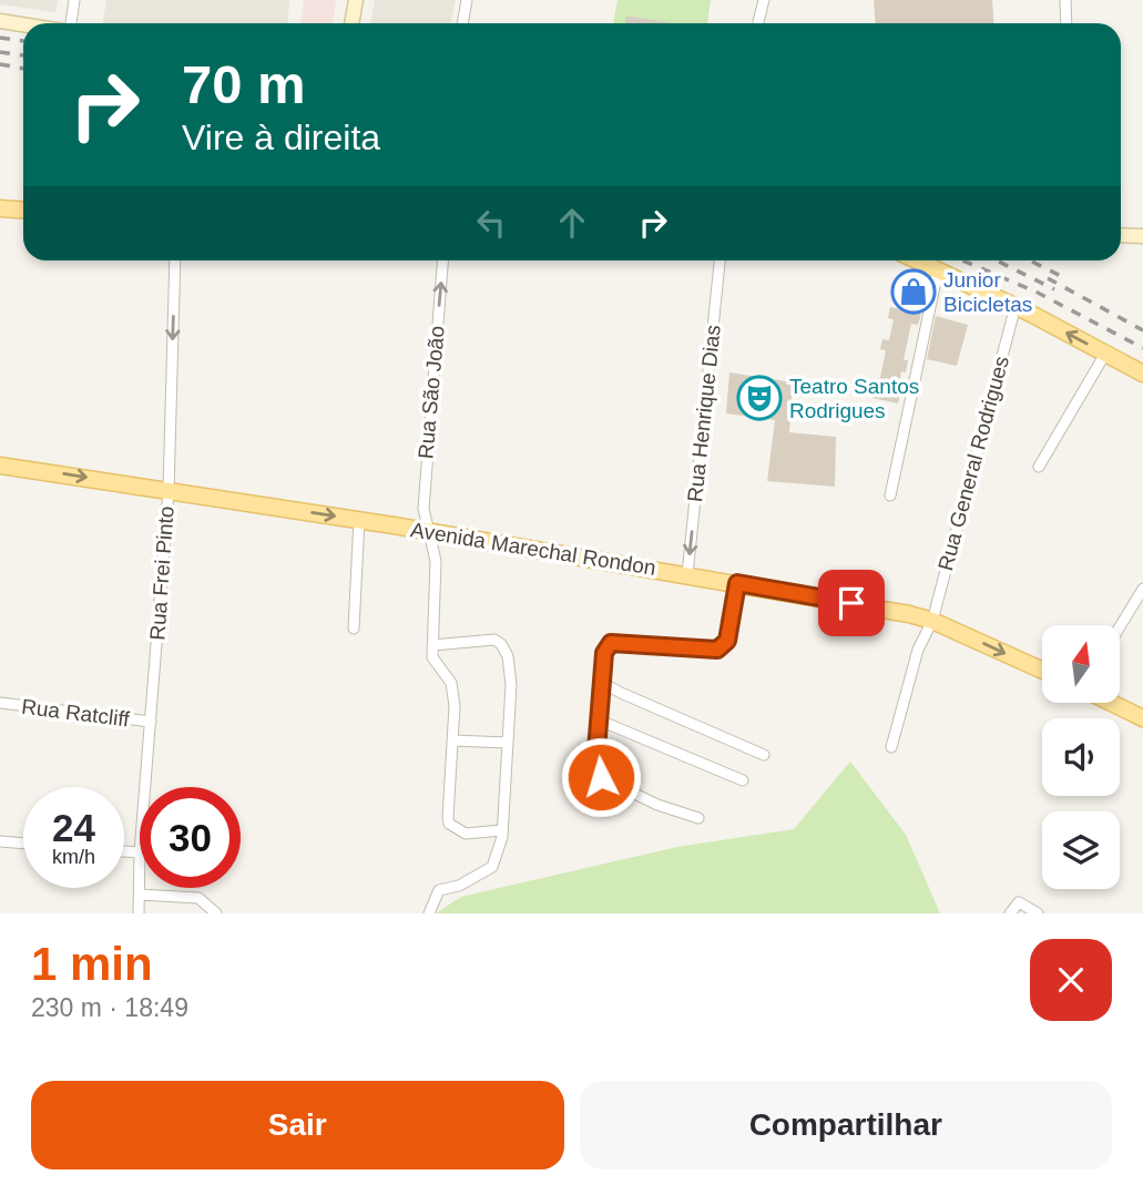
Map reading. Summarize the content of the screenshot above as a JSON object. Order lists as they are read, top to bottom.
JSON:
{
  "streets": {
    "main road": ["Avenida Marechal Rondon"],
    "street": [
      "Rua São João",
      "Rua Henrique Dias",
      "Rua General Rodrigues",
      "Rua Frei Pinto",
      "Rua Ratcliff"
    ]
  },
  "crossings": [
    ["Rua São João", "Avenida Marechal Rondon"],
    ["Rua Henrique Dias", "Avenida Marechal Rondon"],
    ["Rua General Rodrigues", "Avenida Marechal Rondon"],
    ["Avenida Marechal Rondon", "Rua Frei Pinto"],
    ["Rua Frei Pinto", "Rua Ratcliff"]
  ],
  "one_way": [
    "Rua São João",
    "Rua Henrique Dias",
    "Avenida Marechal Rondon",
    "Rua Frei Pinto"
  ],
  "places": {
    "shop": ["Junior Bicicletas"],
    "theatre": ["Teatro Santos Rodrigues"]
  },
  "north": "top",
  "page": {
    "turn": ["70 m", "Vire à direita"],
    "speed": "24 km/h",
    "limit": "30",
    "heading": ["1 min", "230 m · 18:49"],
    "buttons": ["Sair", "Compartilhar"]
  }
}
